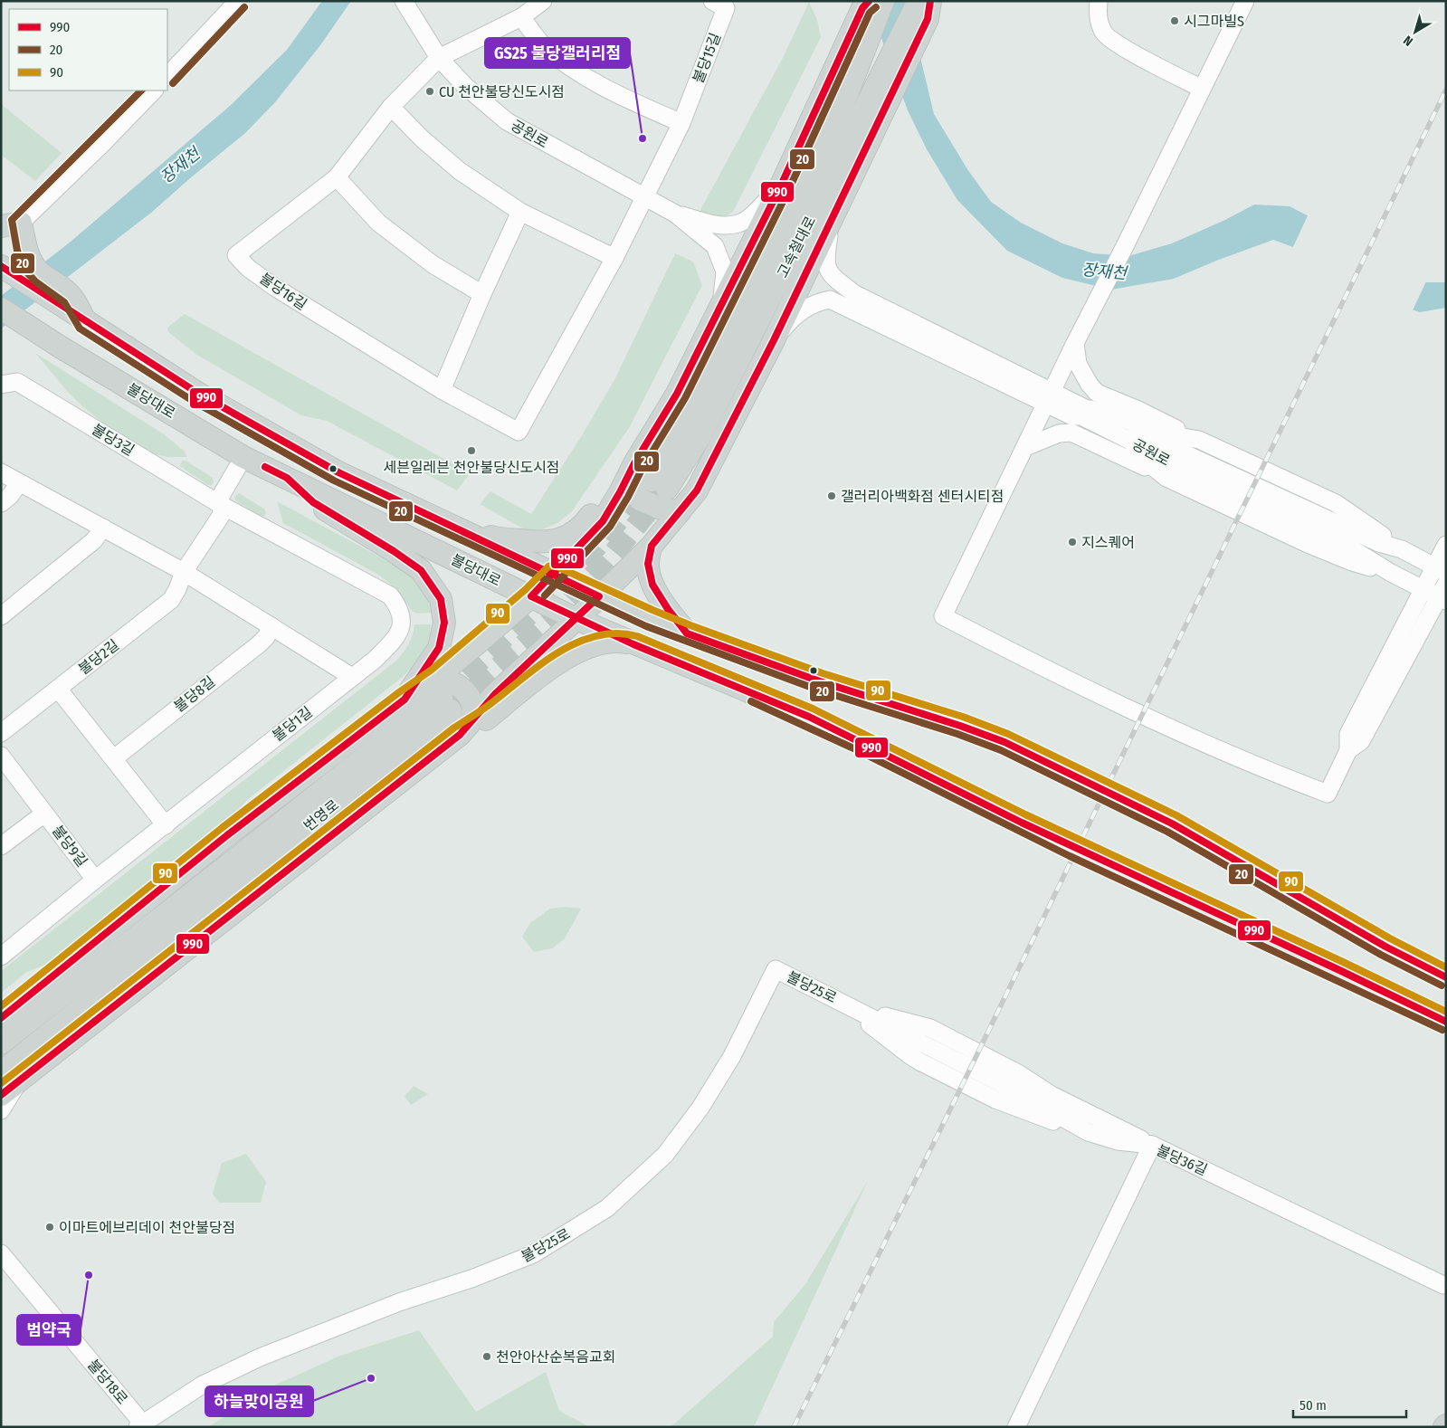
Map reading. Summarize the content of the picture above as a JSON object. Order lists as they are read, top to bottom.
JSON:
{
  "streets": {
    "main road": ["고속철대로", "불당대로", "번영로"],
    "street": [
      "불당15길",
      "공원로",
      "불당16길",
      "불당3길",
      "불당2길",
      "불당8길",
      "불당1길",
      "불당9길",
      "불당25로",
      "불당36길",
      "불당18로"
    ]
  },
  "crossings": [
    ["불당15길", "공원로"],
    ["불당15길", "불당16길"],
    ["공원로", "불당16길"],
    ["불당대로", "불당2길"],
    ["불당3길", "불당2길"],
    ["불당3길", "불당1길"],
    ["불당2길", "불당1길"],
    ["불당1길", "불당9길"],
    ["불당25로", "불당18로"]
  ],
  "water": ["장재천"],
  "places": [
    "시그마빌S",
    "CU 천안불당신도시점",
    "GS25 불당갤러리점",
    "세븐일레븐 천안불당신도시점",
    "갤러리아백화점 센터시티점",
    "지스퀘어",
    "이마트에브리데이 천안불당점",
    "범약국",
    "천안아산순복음교회",
    "하늘맞이공원"
  ],
  "lines": ["transit line 990", "transit line 20", "transit line 90"],
  "legend": ["990", "20", "90"],
  "scale_bar": "50 m",
  "north": "bottom left"
}
